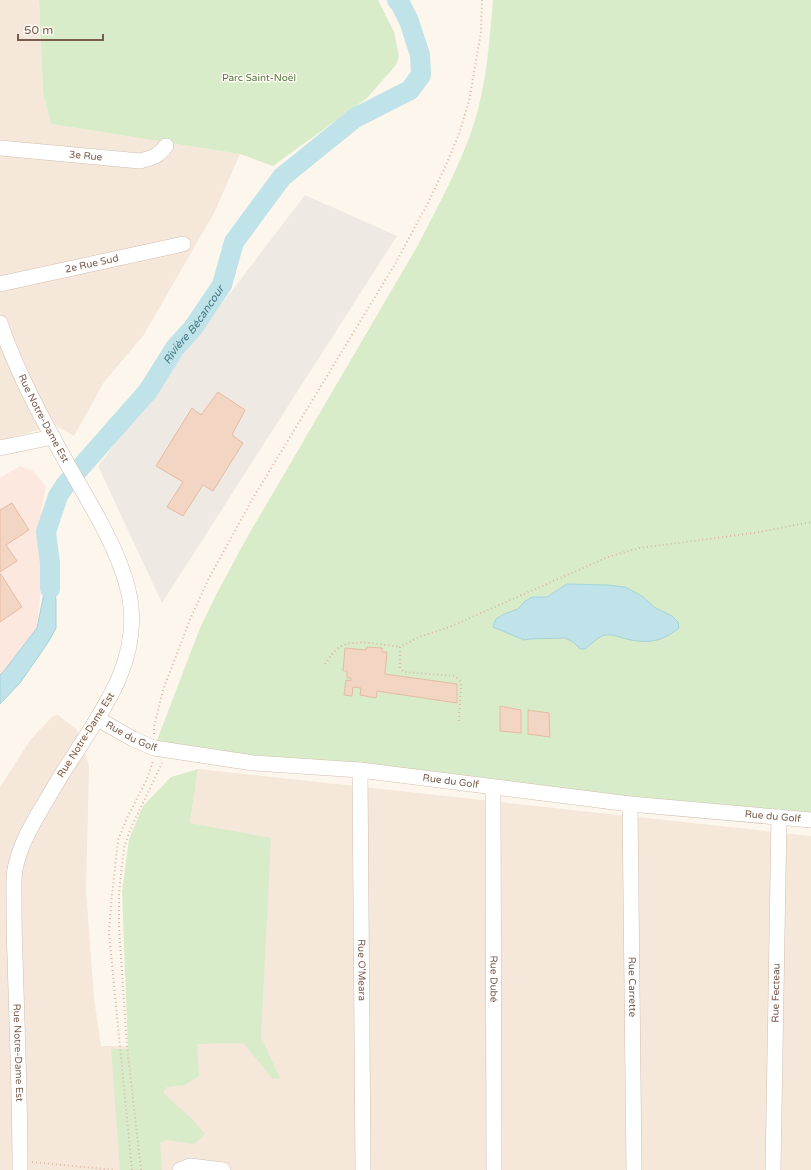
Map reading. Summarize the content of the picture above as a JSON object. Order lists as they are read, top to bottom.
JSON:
{
  "streets": {
    "street": [
      "3e Rue",
      "2e Rue Sud",
      "Rue Notre-Dame Est",
      "Rue du Golf",
      "Rue O'Meara",
      "Rue Dubé",
      "Rue Carrette",
      "Rue Fecteau"
    ]
  },
  "crossings": [
    ["Rue Notre-Dame Est", "Rue du Golf"],
    ["Rue du Golf", "Rue O'Meara"],
    ["Rue du Golf", "Rue Dubé"],
    ["Rue du Golf", "Rue Carrette"],
    ["Rue du Golf", "Rue Fecteau"]
  ],
  "water": ["Rivière Bécancour"],
  "parks": ["Parc Saint-Noël"],
  "scale_bar": "50 m"
}
